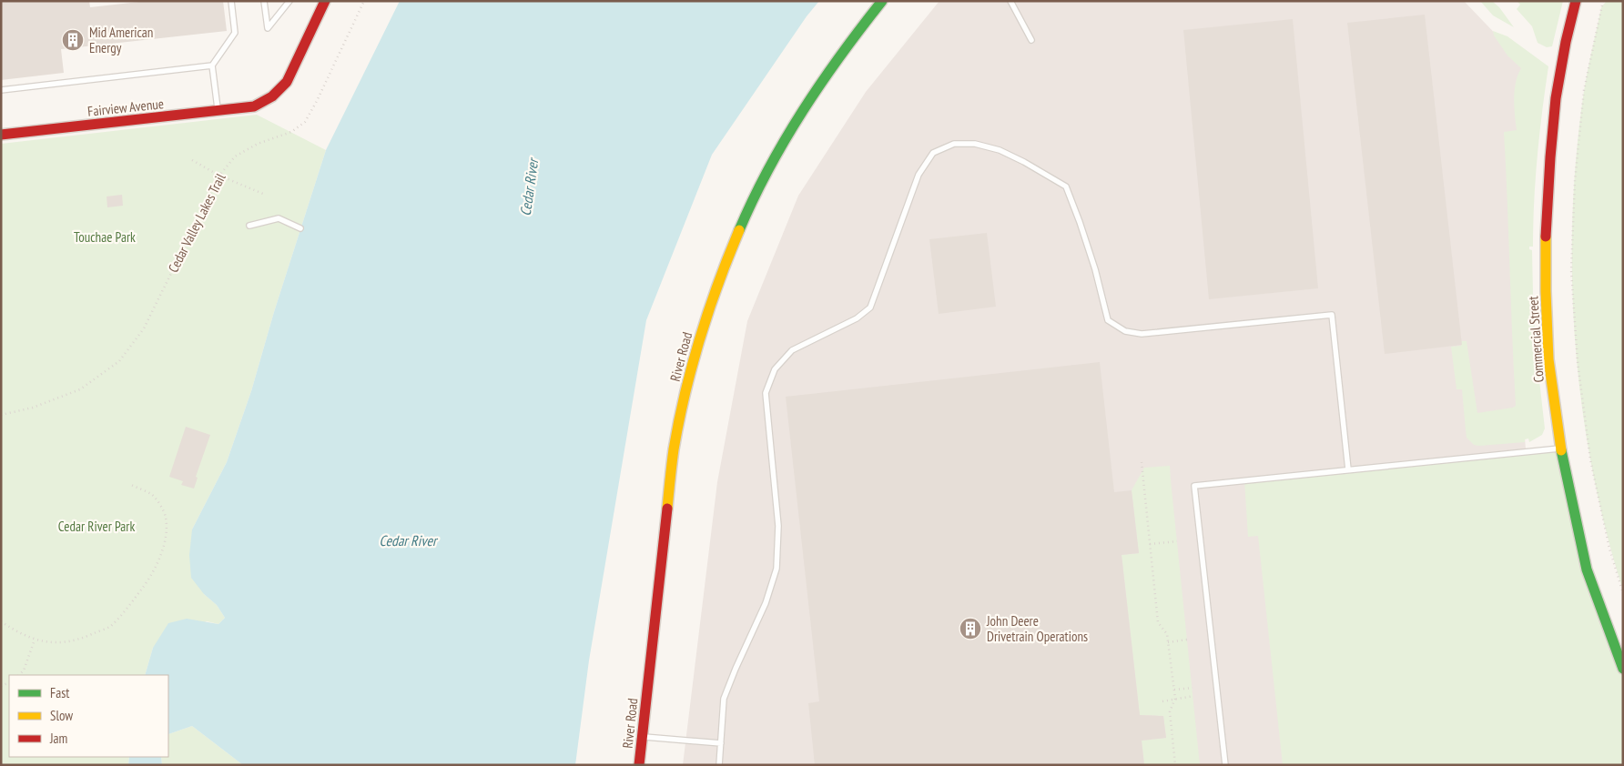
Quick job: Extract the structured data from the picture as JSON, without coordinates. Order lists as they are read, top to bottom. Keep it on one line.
{"streets":{"street":["Fairview Avenue","Commercial Street","River Road"],"path":["Cedar Valley Lakes Trail"]},"water":["Cedar River"],"parks":["Touchae Park","Cedar River Park"],"places":{"building":["Mid American Energy","John Deere Drivetrain Operations"]},"legend":["Fast","Slow","Jam"]}
